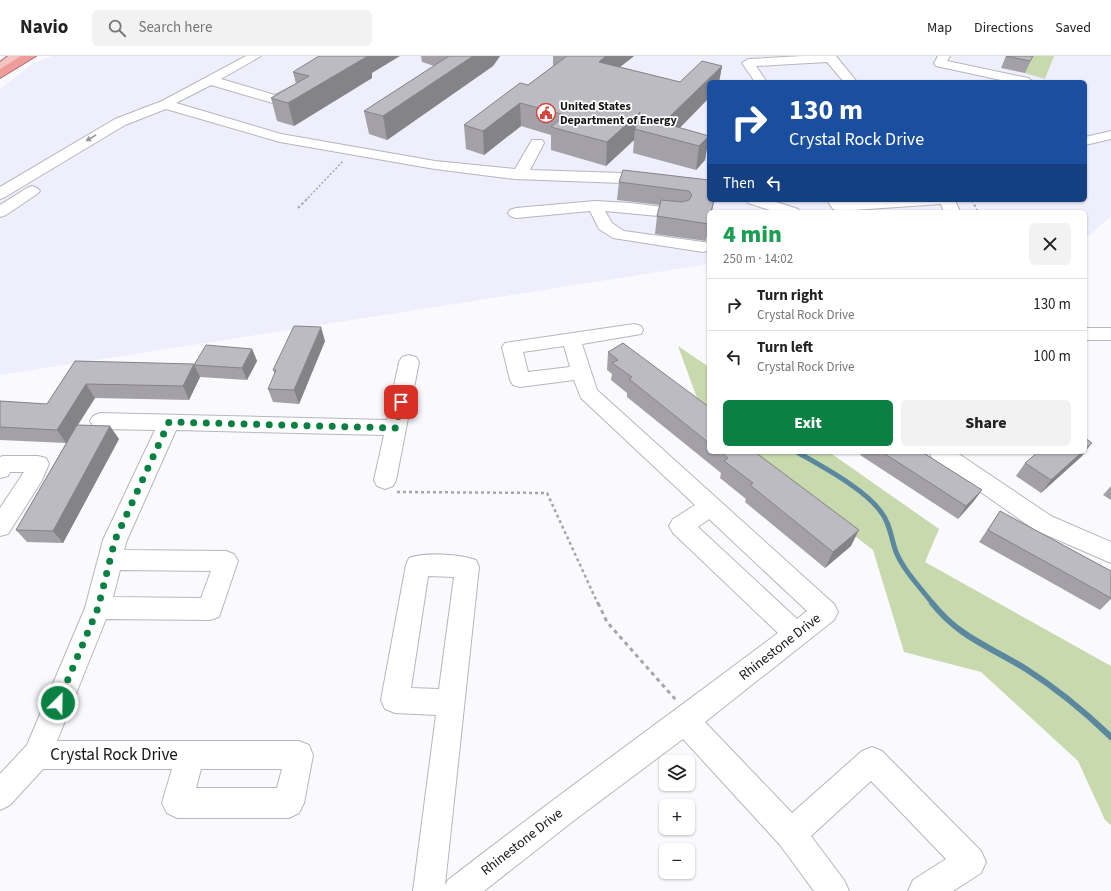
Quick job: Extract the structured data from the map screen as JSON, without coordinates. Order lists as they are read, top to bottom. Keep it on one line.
{"streets":{"street":["Rhinestone Drive","Crystal Rock Drive"]},"places":{"public building":["United States Department of Energy"]},"page":{"header":"Navio","search":"Search here","nav":["Map","Directions","Saved"],"turn":["130 m","Crystal Rock Drive"],"then":"Then","heading":["4 min","250 m · 14:02"],"list":[{"name":"Turn right","note":"Crystal Rock Drive","value":"130 m"},{"name":"Turn left","note":"Crystal Rock Drive","value":"100 m"}],"buttons":["Exit","Share"],"map_buttons":["+","−"]}}
